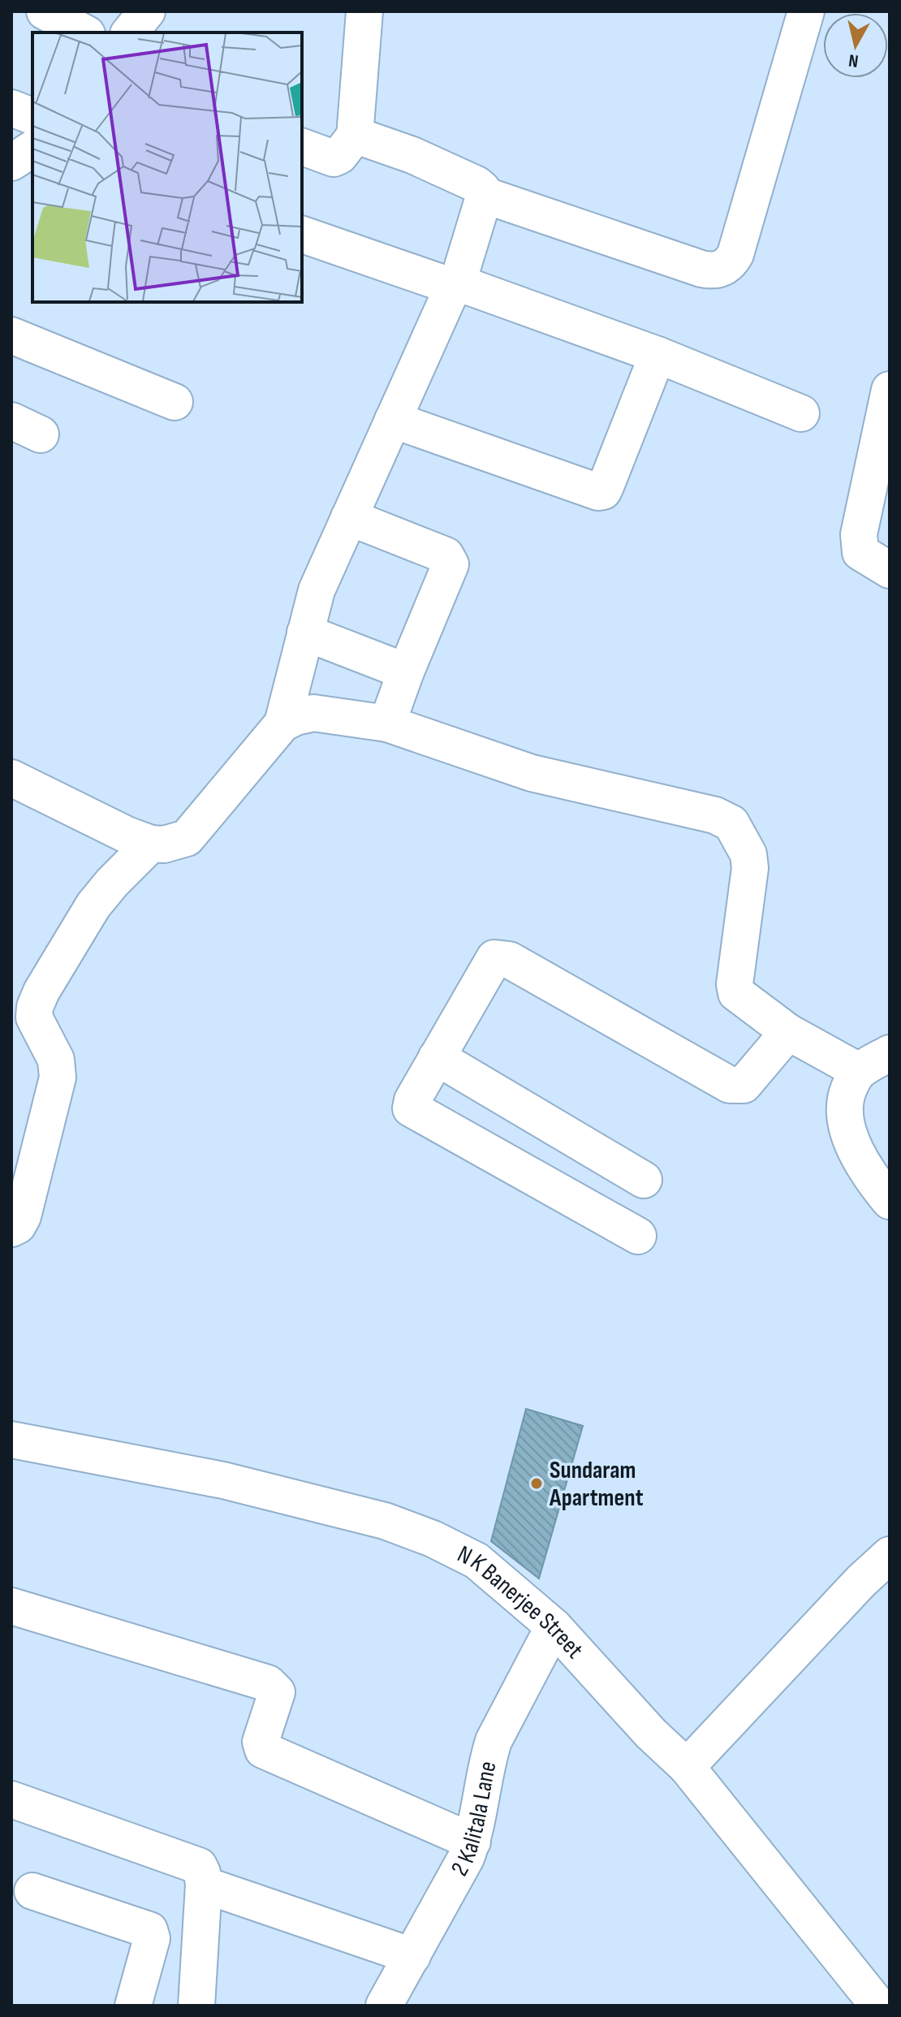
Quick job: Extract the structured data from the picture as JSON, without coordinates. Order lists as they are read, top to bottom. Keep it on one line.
{"streets":{"street":["N K Banerjee Street","2 Kalitala Lane"]},"crossings":[["N K Banerjee Street","2 Kalitala Lane"]],"places":["Sundaram Apartment"],"north":"bottom"}
